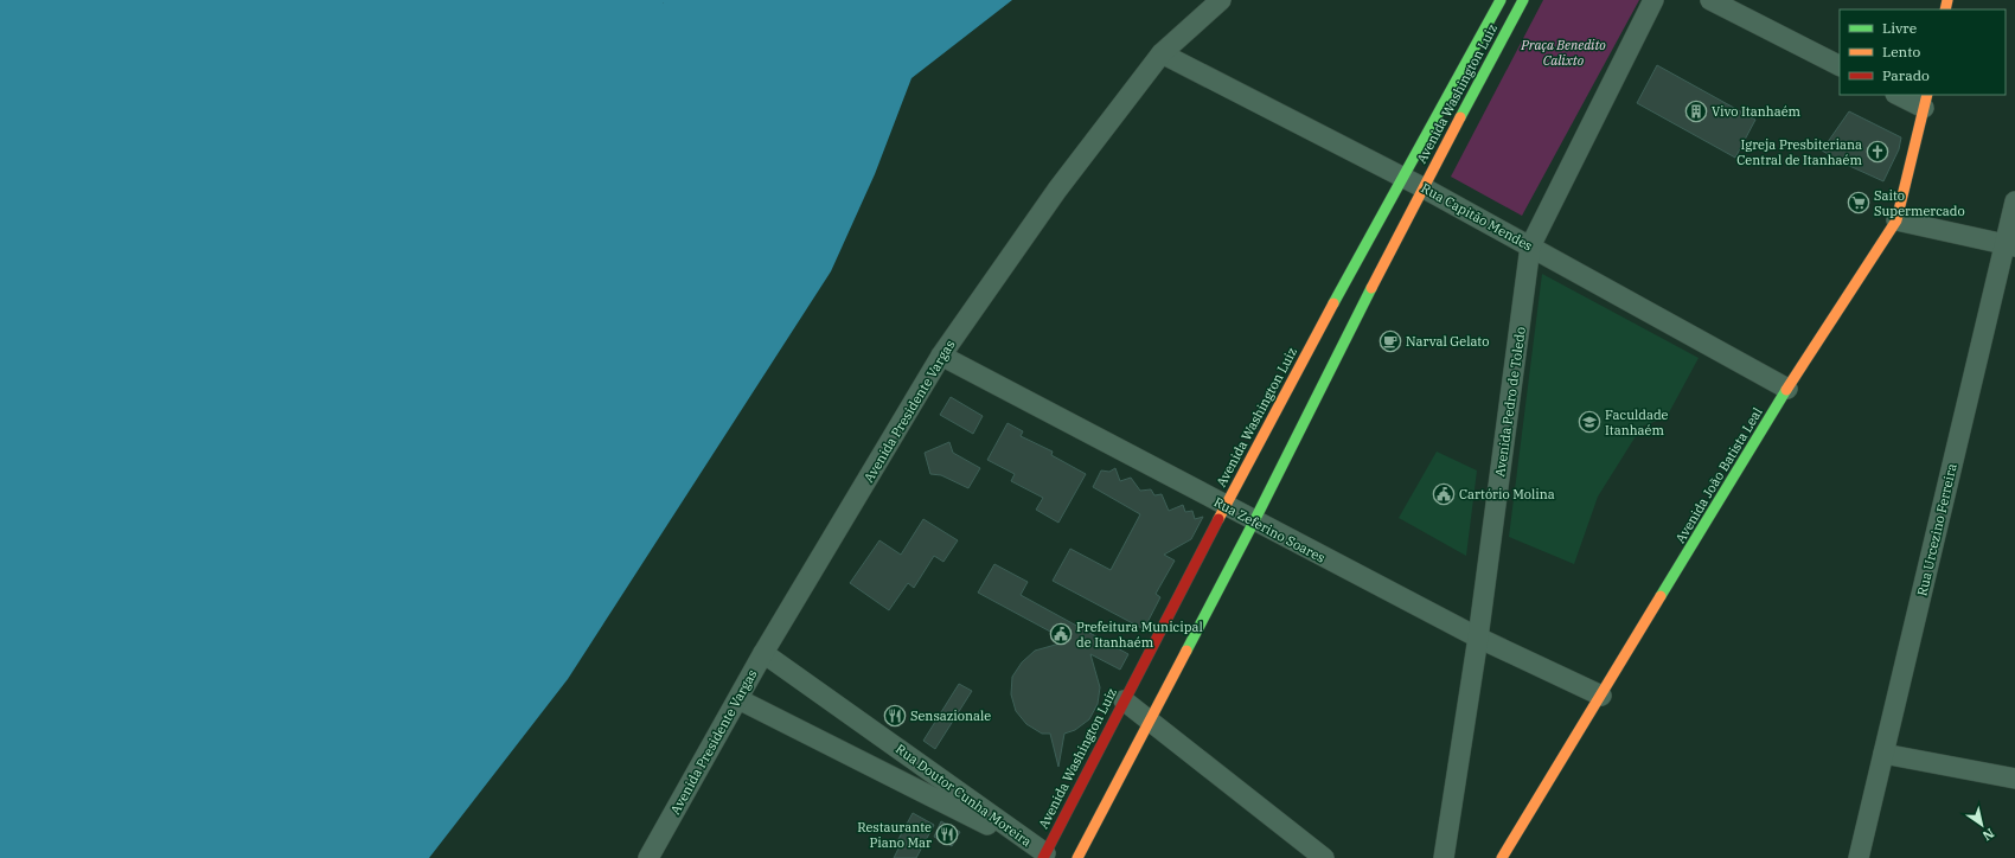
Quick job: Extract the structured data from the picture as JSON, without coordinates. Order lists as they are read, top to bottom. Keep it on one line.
{"streets":{"main road":["Avenida Washington Luiz","Avenida João Batista Leal"],"street":["Rua Capitão Mendes","Avenida Pedro de Toledo","Avenida Presidente Vargas","Rua Zeferino Soares","Rua Urcezino Ferreira","Rua Doutor Cunha Moreira"]},"crossings":[["Avenida Washington Luiz","Rua Capitão Mendes"],["Avenida Washington Luiz","Rua Zeferino Soares"],["Avenida Washington Luiz","Rua Doutor Cunha Moreira"],["Rua Capitão Mendes","Avenida Pedro de Toledo"],["Rua Capitão Mendes","Avenida Presidente Vargas"],["Rua Capitão Mendes","Avenida João Batista Leal"],["Avenida Pedro de Toledo","Rua Zeferino Soares"],["Avenida Presidente Vargas","Rua Zeferino Soares"],["Avenida Presidente Vargas","Rua Doutor Cunha Moreira"],["Avenida João Batista Leal","Rua Zeferino Soares"]],"parks":["Praça Benedito Calixto"],"places":{"building":["Vivo Itanhaém"],"church":["Igreja Presbiteriana Central de Itanhaém"],"supermarket":["Saito Supermercado"],"cafe":["Narval Gelato"],"school or university":["Faculdade Itanhaém"],"public building":["Cartório Molina","Prefeitura Municipal de Itanhaém"],"restaurant":["Sensazionale","Restaurante Piano Mar"]},"legend":["Livre","Lento","Parado"],"north":"bottom right"}
